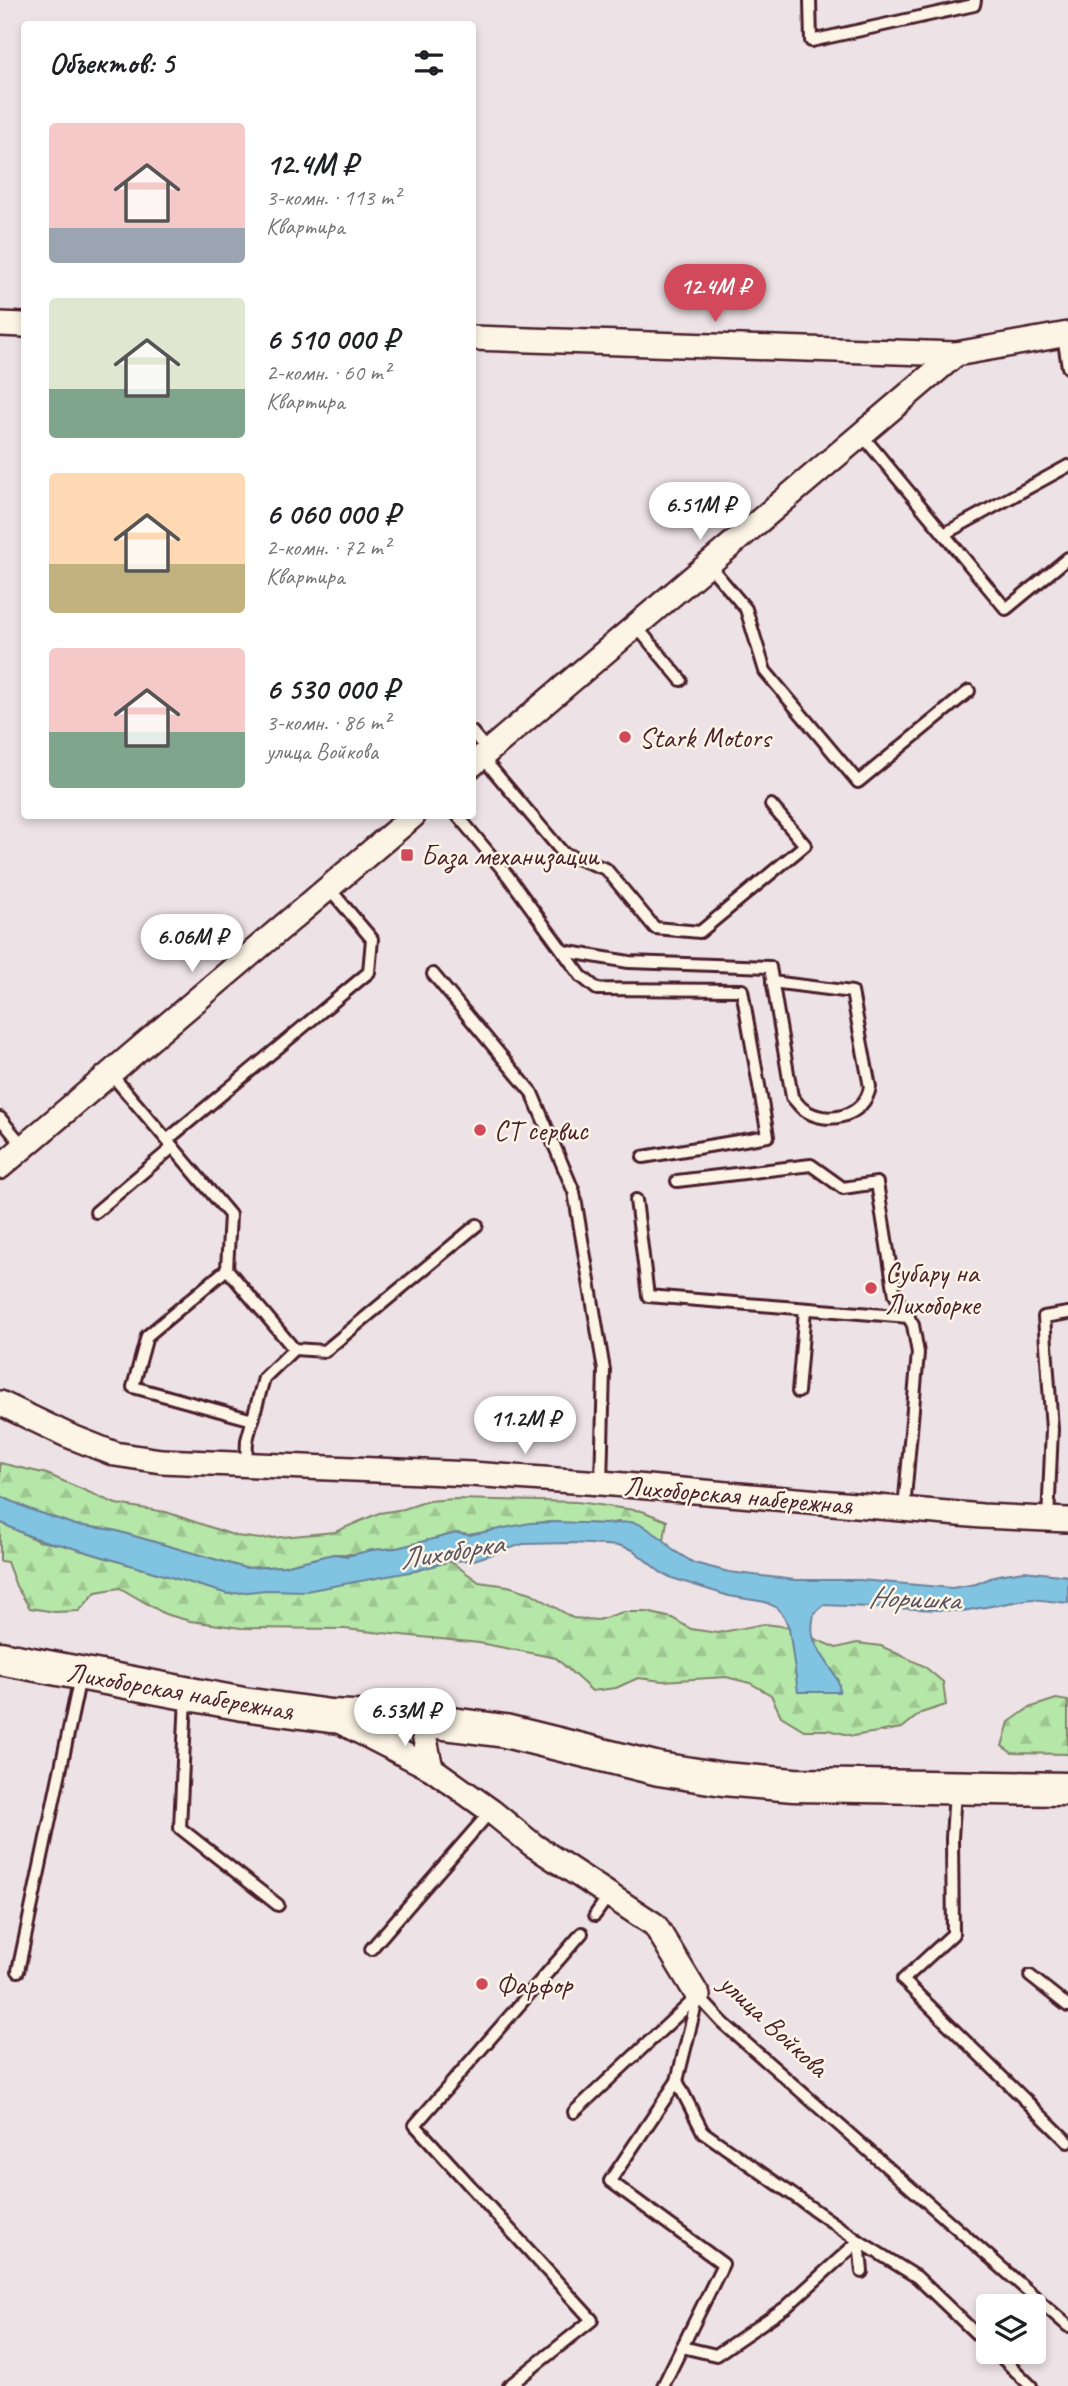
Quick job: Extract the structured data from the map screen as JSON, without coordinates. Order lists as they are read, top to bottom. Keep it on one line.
{"streets":{"street":["Лихоборская набережная","улица Войкова"]},"crossings":[["Лихоборская набережная","улица Войкова"]],"water":["Лихоборка","Норишка"],"places":{"other":["Stark Motors","СТ сервис","Субару на Лихоборке","Фарфор"],"transit":["База механизации"]},"page":{"heading":"Объектов: 5","list":[{"name":"12.4M ₽","note":"3-комн. · 113 m² · Квартира"},{"name":"6 510 000 ₽","note":"2-комн. · 60 m² · Квартира"},{"name":"6 060 000 ₽","note":"2-комн. · 72 m² · Квартира"},{"name":"6 530 000 ₽","note":"3-комн. · 86 m² · улица Войкова"}],"price":["12.4M ₽","6.51M ₽","6.06M ₽","11.2M ₽","6.53M ₽"]}}
